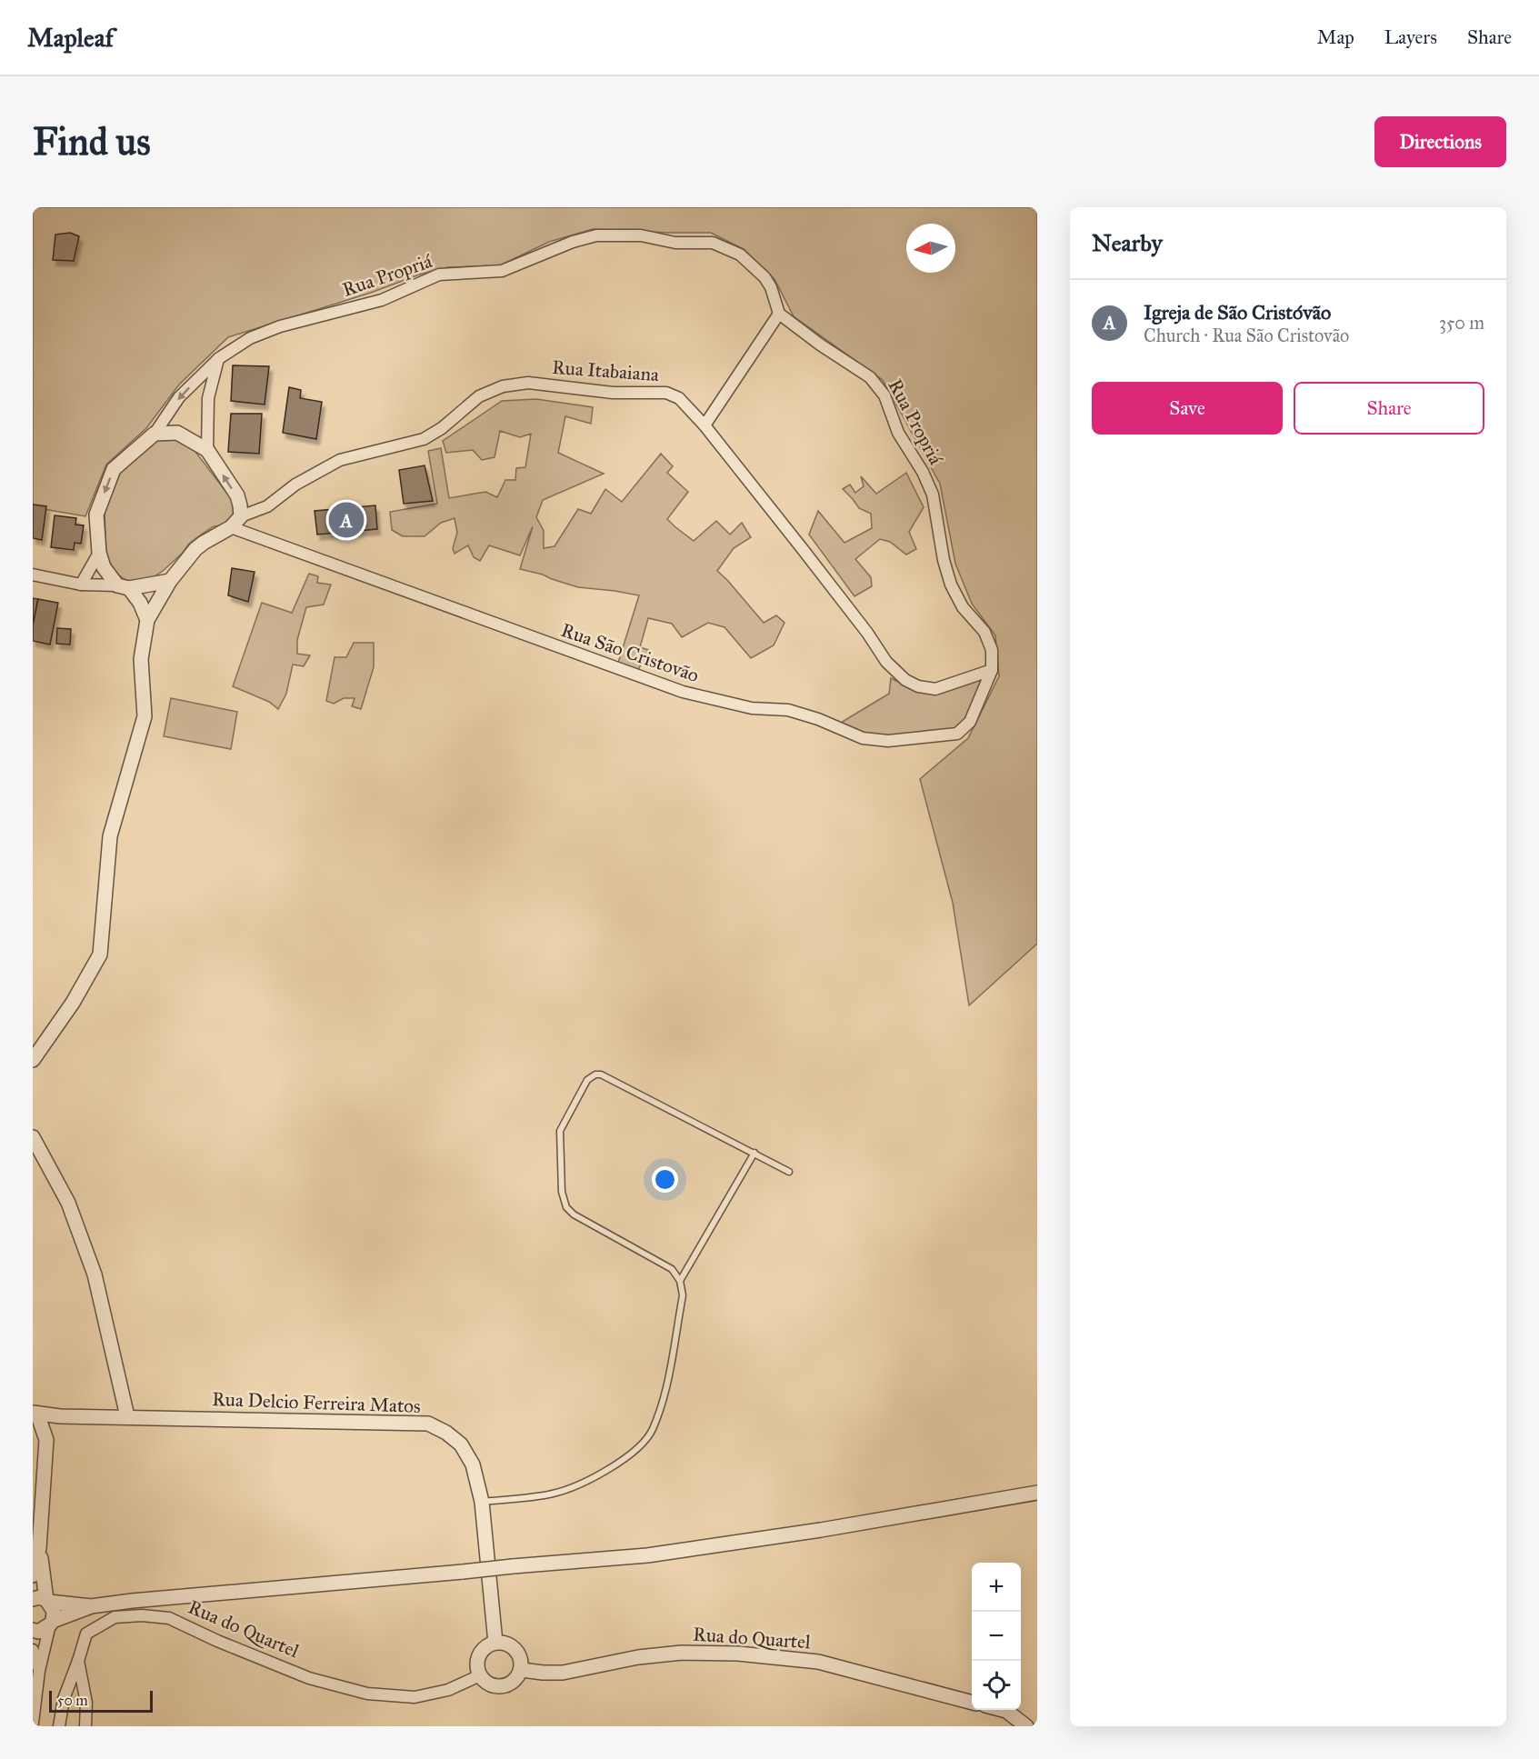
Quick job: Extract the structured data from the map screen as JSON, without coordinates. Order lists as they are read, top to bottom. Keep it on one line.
{"streets":{"street":["Rua Propriá","Rua Itabaiana","Rua São Cristovão","Rua Delcio Ferreira Matos","Rua do Quartel"]},"crossings":[["Rua Propriá","Rua Itabaiana"],["Rua Propriá","Rua São Cristovão"],["Rua Itabaiana","Rua São Cristovão"],["Rua Delcio Ferreira Matos","Rua do Quartel"]],"scale_bar":"50 m","north":"left","page":{"header":"Mapleaf","nav":["Map","Layers","Share"],"buttons":["Directions",["Save","Share"]],"title":"Find us","heading":"Nearby","list":[{"mark":"A","name":"Igreja de São Cristóvão","note":"Church · Rua São Cristovão","value":"350 m"}],"pins":"A","map_buttons":["+","−"],"scale":"50 m"}}
